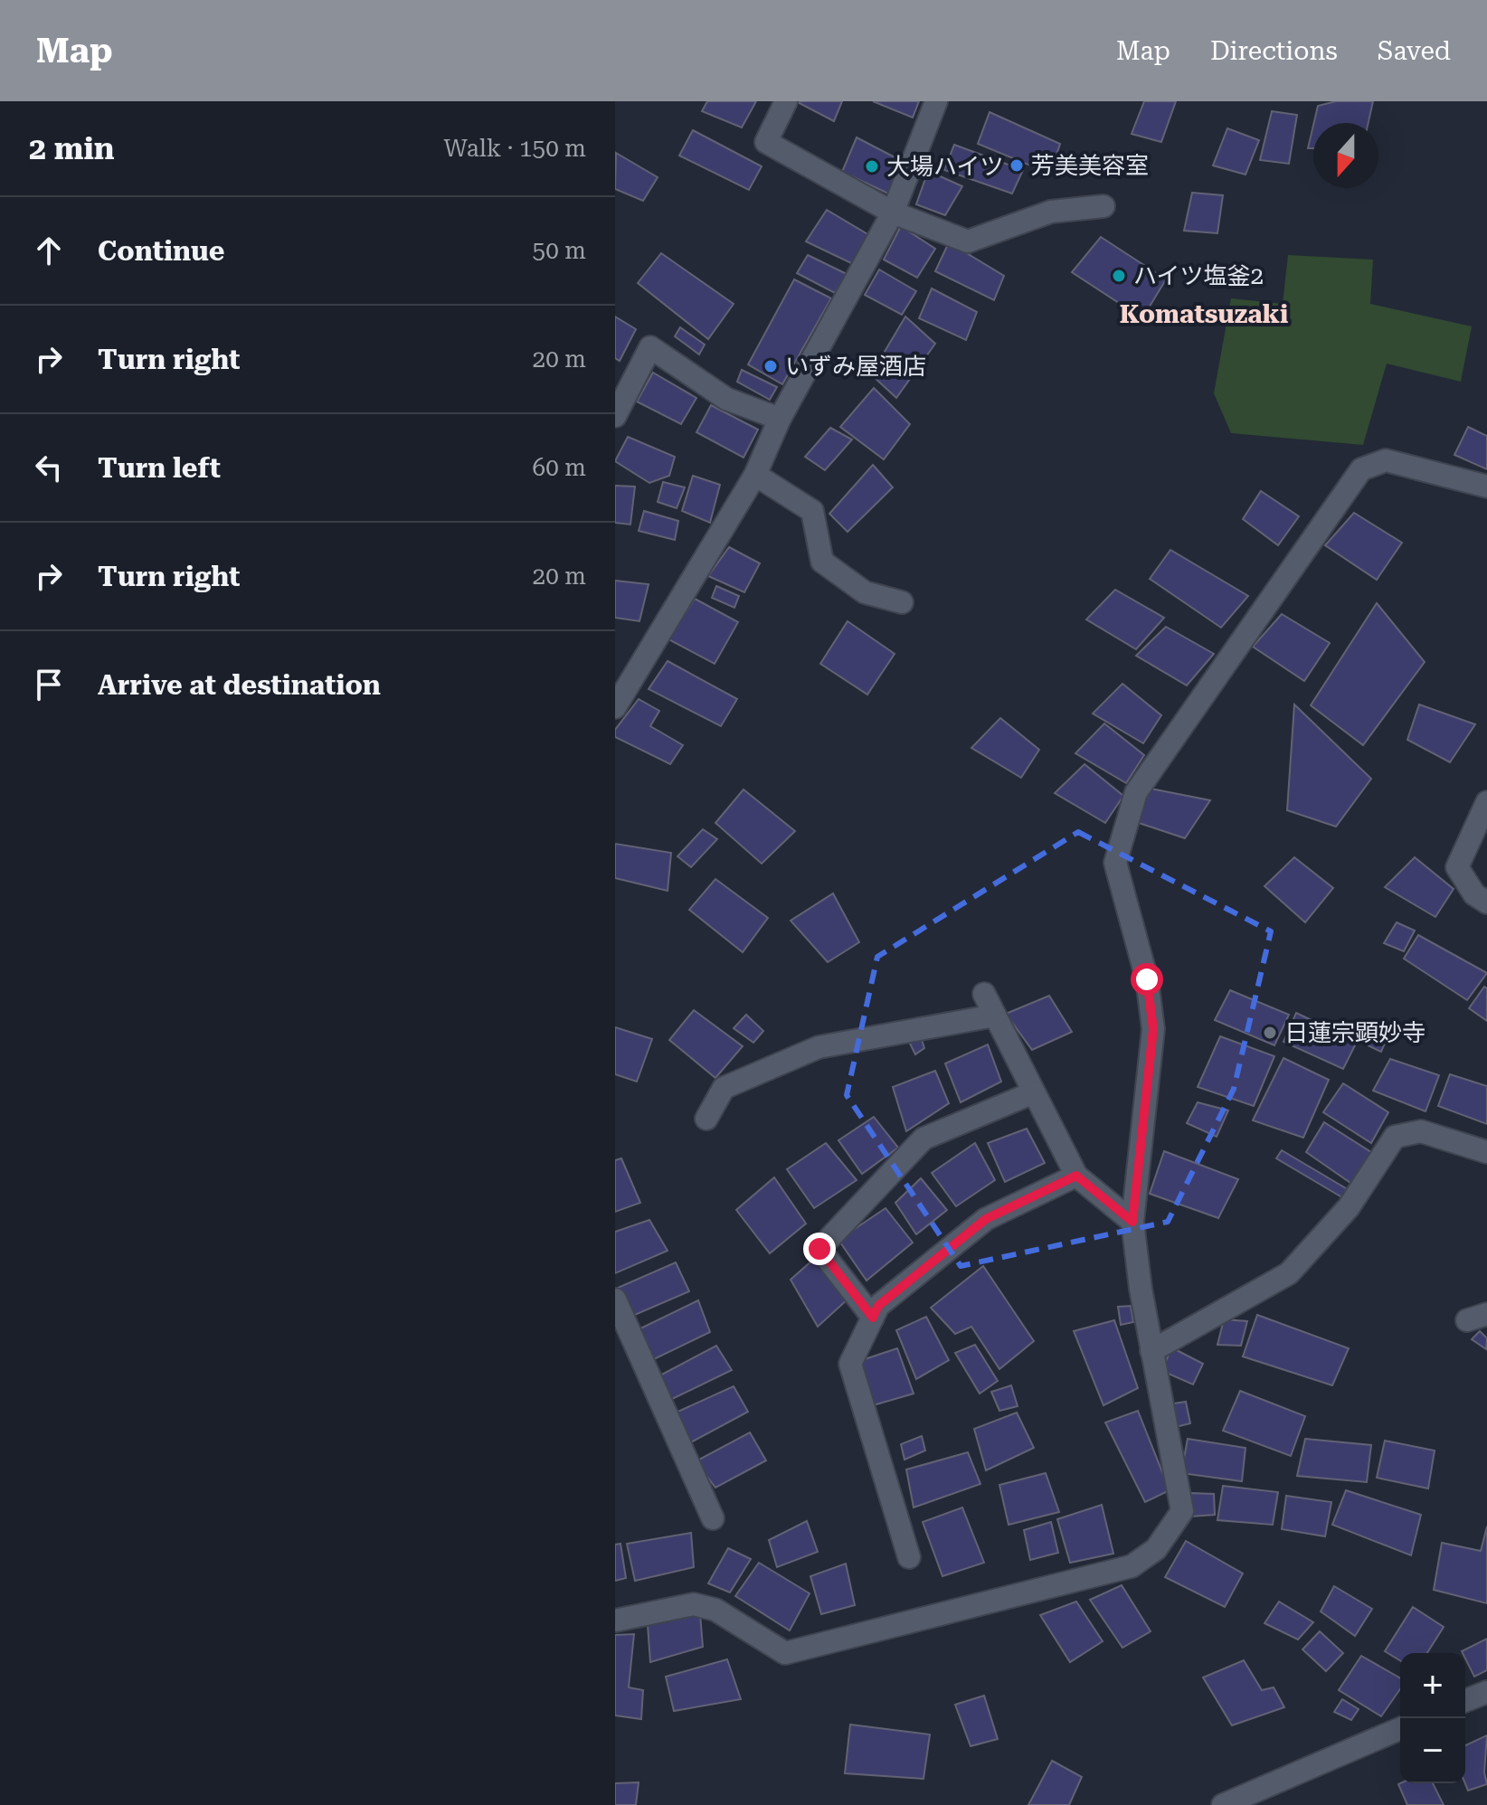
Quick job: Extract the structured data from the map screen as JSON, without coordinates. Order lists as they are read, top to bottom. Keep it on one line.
{"districts":["Komatsuzaki"],"places":["芳美美容室","大場ハイツ","ハイツ塩釜2","いずみ屋酒店","日蓮宗顕妙寺"],"north":"bottom","page":{"header":"Map","nav":["Map","Directions","Saved"],"heading":["2 min","Walk · 150 m"],"list":[["Continue","50 m"],["Turn right","20 m"],["Turn left","60 m"],["Turn right","20 m"],"Arrive at destination"],"map_buttons":["+","−"]}}
